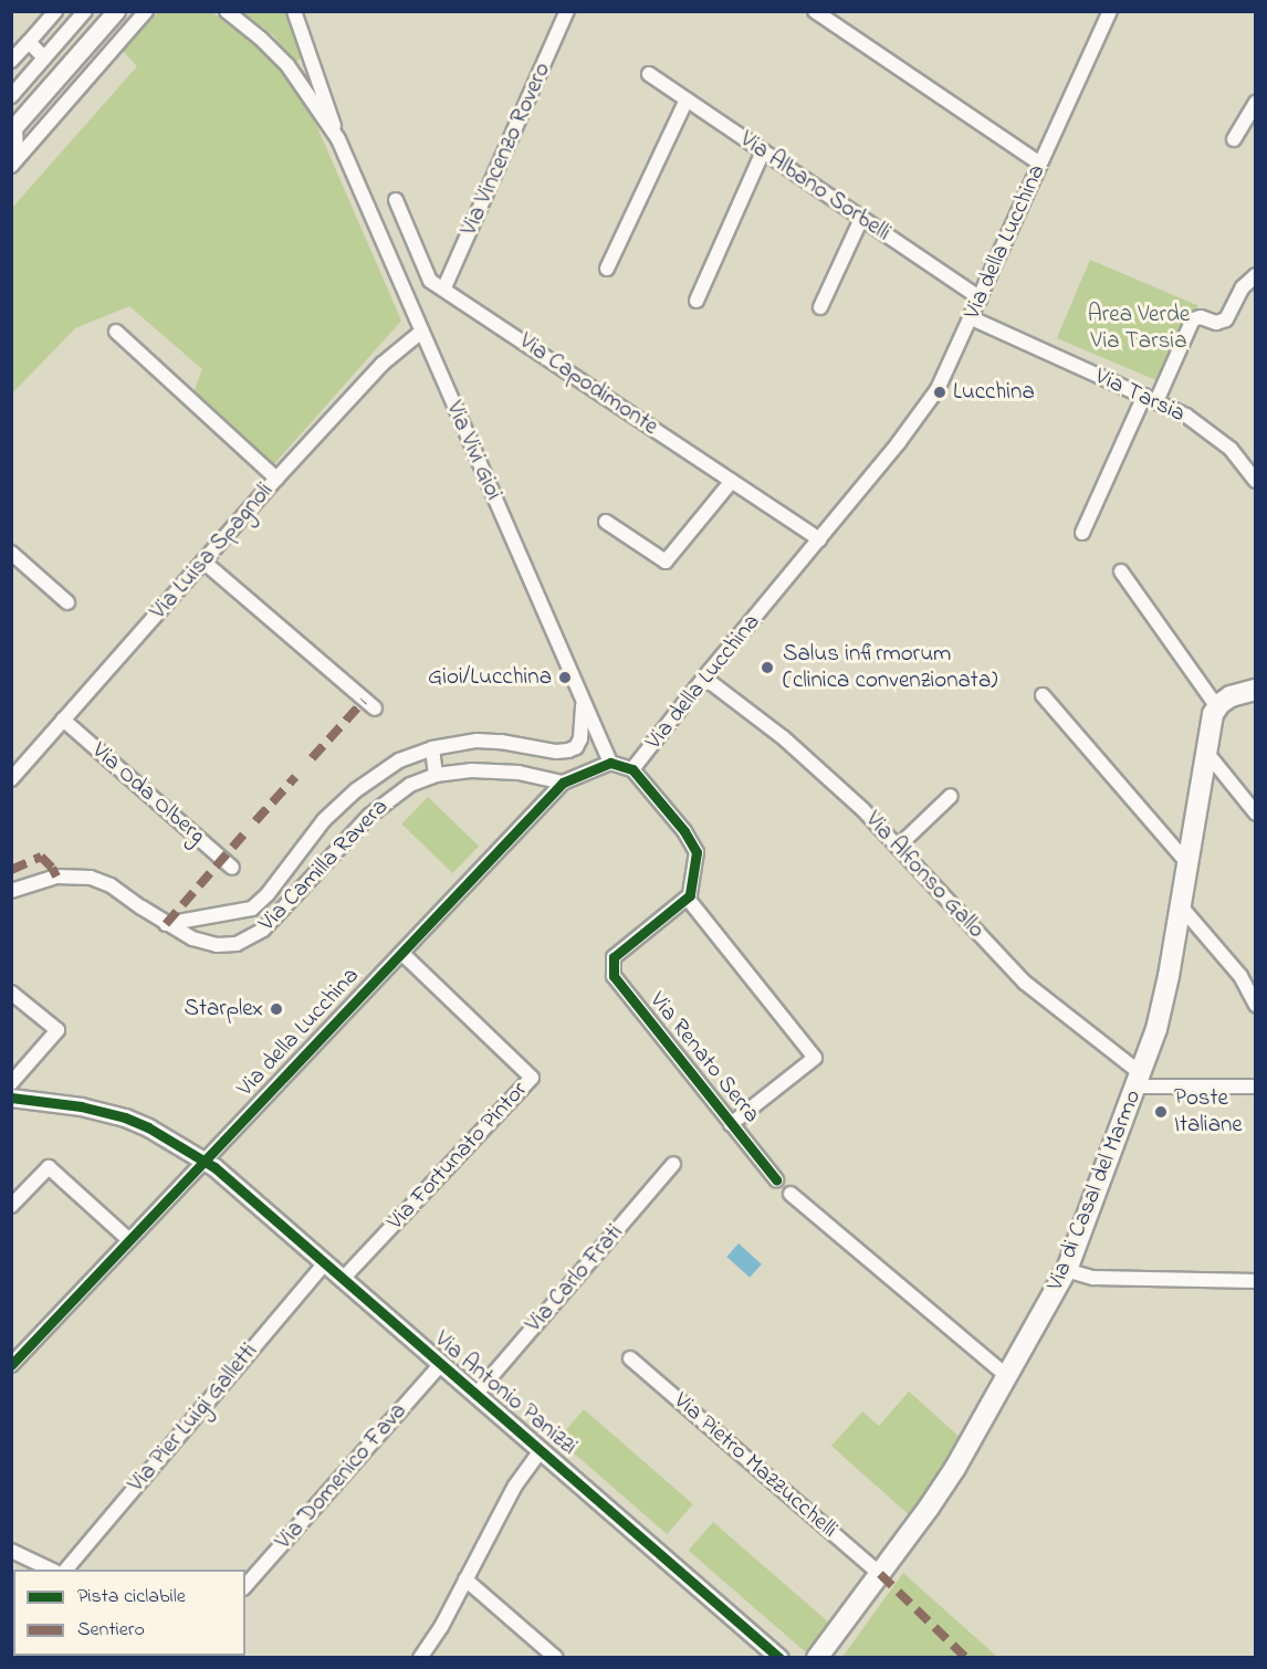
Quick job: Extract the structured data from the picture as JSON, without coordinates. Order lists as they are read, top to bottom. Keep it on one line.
{"streets":{"main road":["Via di Casal del Marmo"],"street":["Via Vincenzo Rovero","Via Albano Sorbelli","Via della Lucchina","Via Capodimonte","Via Tarsia","Via Vivi Gioi","Via Luisa Spagnoli","Via Oda Olberg","Via Camilla Ravera","Via Alfonso Gallo","Via Renato Serra","Via Fortunato Pintor","Via Carlo Frati","Via Antonio Panizzi","Via Pier Luigi Galletti","Via Pietro Mazzucchelli","Via Domenico Fava"]},"crossings":[["Via Vincenzo Rovero","Via Capodimonte"],["Via Albano Sorbelli","Via della Lucchina"],["Via della Lucchina","Via Capodimonte"],["Via della Lucchina","Via Tarsia"],["Via della Lucchina","Via Vivi Gioi"],["Via della Lucchina","Via Camilla Ravera"],["Via della Lucchina","Via Alfonso Gallo"],["Via della Lucchina","Via Fortunato Pintor"],["Via della Lucchina","Via Antonio Panizzi"],["Via Vivi Gioi","Via Luisa Spagnoli"],["Via Vivi Gioi","Via Camilla Ravera"],["Via Luisa Spagnoli","Via Oda Olberg"],["Via Alfonso Gallo","Via di Casal del Marmo"],["Via Fortunato Pintor","Via Antonio Panizzi"],["Via di Casal del Marmo","Via Pietro Mazzucchelli"],["Via Carlo Frati","Via Antonio Panizzi"],["Via Antonio Panizzi","Via Pier Luigi Galletti"],["Via Antonio Panizzi","Via Domenico Fava"]],"parks":["Area Verde Via Tarsia"],"places":["Lucchina","Salus infirmorum (clinica convenzionata)","Gioi/Lucchina","Starplex","Poste Italiane"],"legend":["Pista ciclabile","Sentiero"]}
